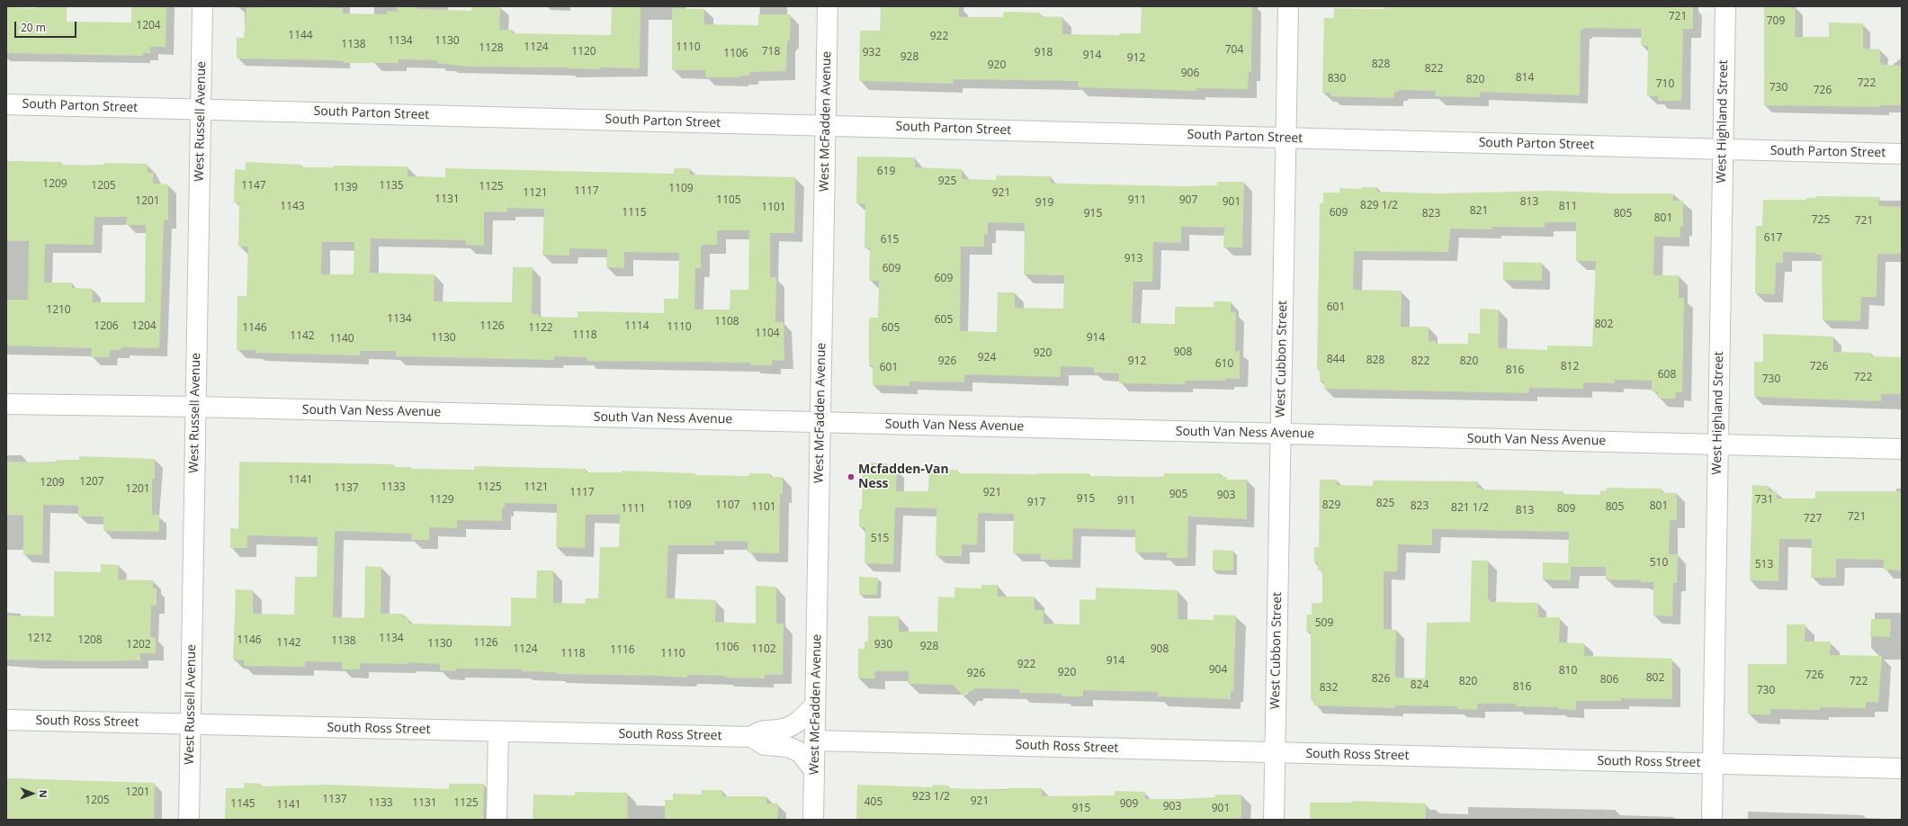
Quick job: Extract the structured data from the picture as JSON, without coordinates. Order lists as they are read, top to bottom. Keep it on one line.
{"streets":{"street":["South Parton Street","West Russell Avenue","West McFadden Avenue","West Highland Street","West Cubbon Street","South Van Ness Avenue","South Ross Street"]},"crossings":[["South Parton Street","West Russell Avenue"],["South Parton Street","West McFadden Avenue"],["South Parton Street","West Highland Street"],["South Parton Street","West Cubbon Street"],["West Russell Avenue","South Van Ness Avenue"],["West Russell Avenue","South Ross Street"],["West McFadden Avenue","South Van Ness Avenue"],["West McFadden Avenue","South Ross Street"],["West Highland Street","South Van Ness Avenue"],["West Highland Street","South Ross Street"],["West Cubbon Street","South Van Ness Avenue"],["West Cubbon Street","South Ross Street"]],"places":["Mcfadden-Van Ness"],"house_numbers":["721","709","1204","1144","922","1134","1130","1138","1124","1110","1128","704","1120","718","932","918","1106","914","928","912","828","920","822","906","814","830","820","722","710","730","726","619","925","1209","1205","1147","1135","1125","1139","1109","1117","1121","921","1131","1105","911","907","1201","901","813","919","829 1/2","1143","811","1101","821","1115","609","915","823","805","801","725","721","617","615","913","609","609","601","1210","1134","605","1108","802","1206","1204","1126","1114","1110","1146","1122","605","1104","1118","1142","1130","914","1140","908","920","924","844","828","926","912","822","820","610","812","726","601","816","608","722","730","1141","1207","1209","1133","1125","1121","1137","1201","1117","921","905","903","915","1129","731","911","917","825","1109","1107","829","823","801","1101","805","821 1/2","1111","809","813","721","727","515","510","513","509","1212","1134","1208","1146","1138","1142","1126","1130","1202","930","928","1106","1124","1102","908","1116","1118","1110","914","922","904","810","920","926","726","802","826","806","820","722","824","816","832","730","1201","923 1/2","1137","1205","921","405","1133","1131","1125","1145","909","1141","903","915","901"],"scale_bar":"20 m","north":"right"}
